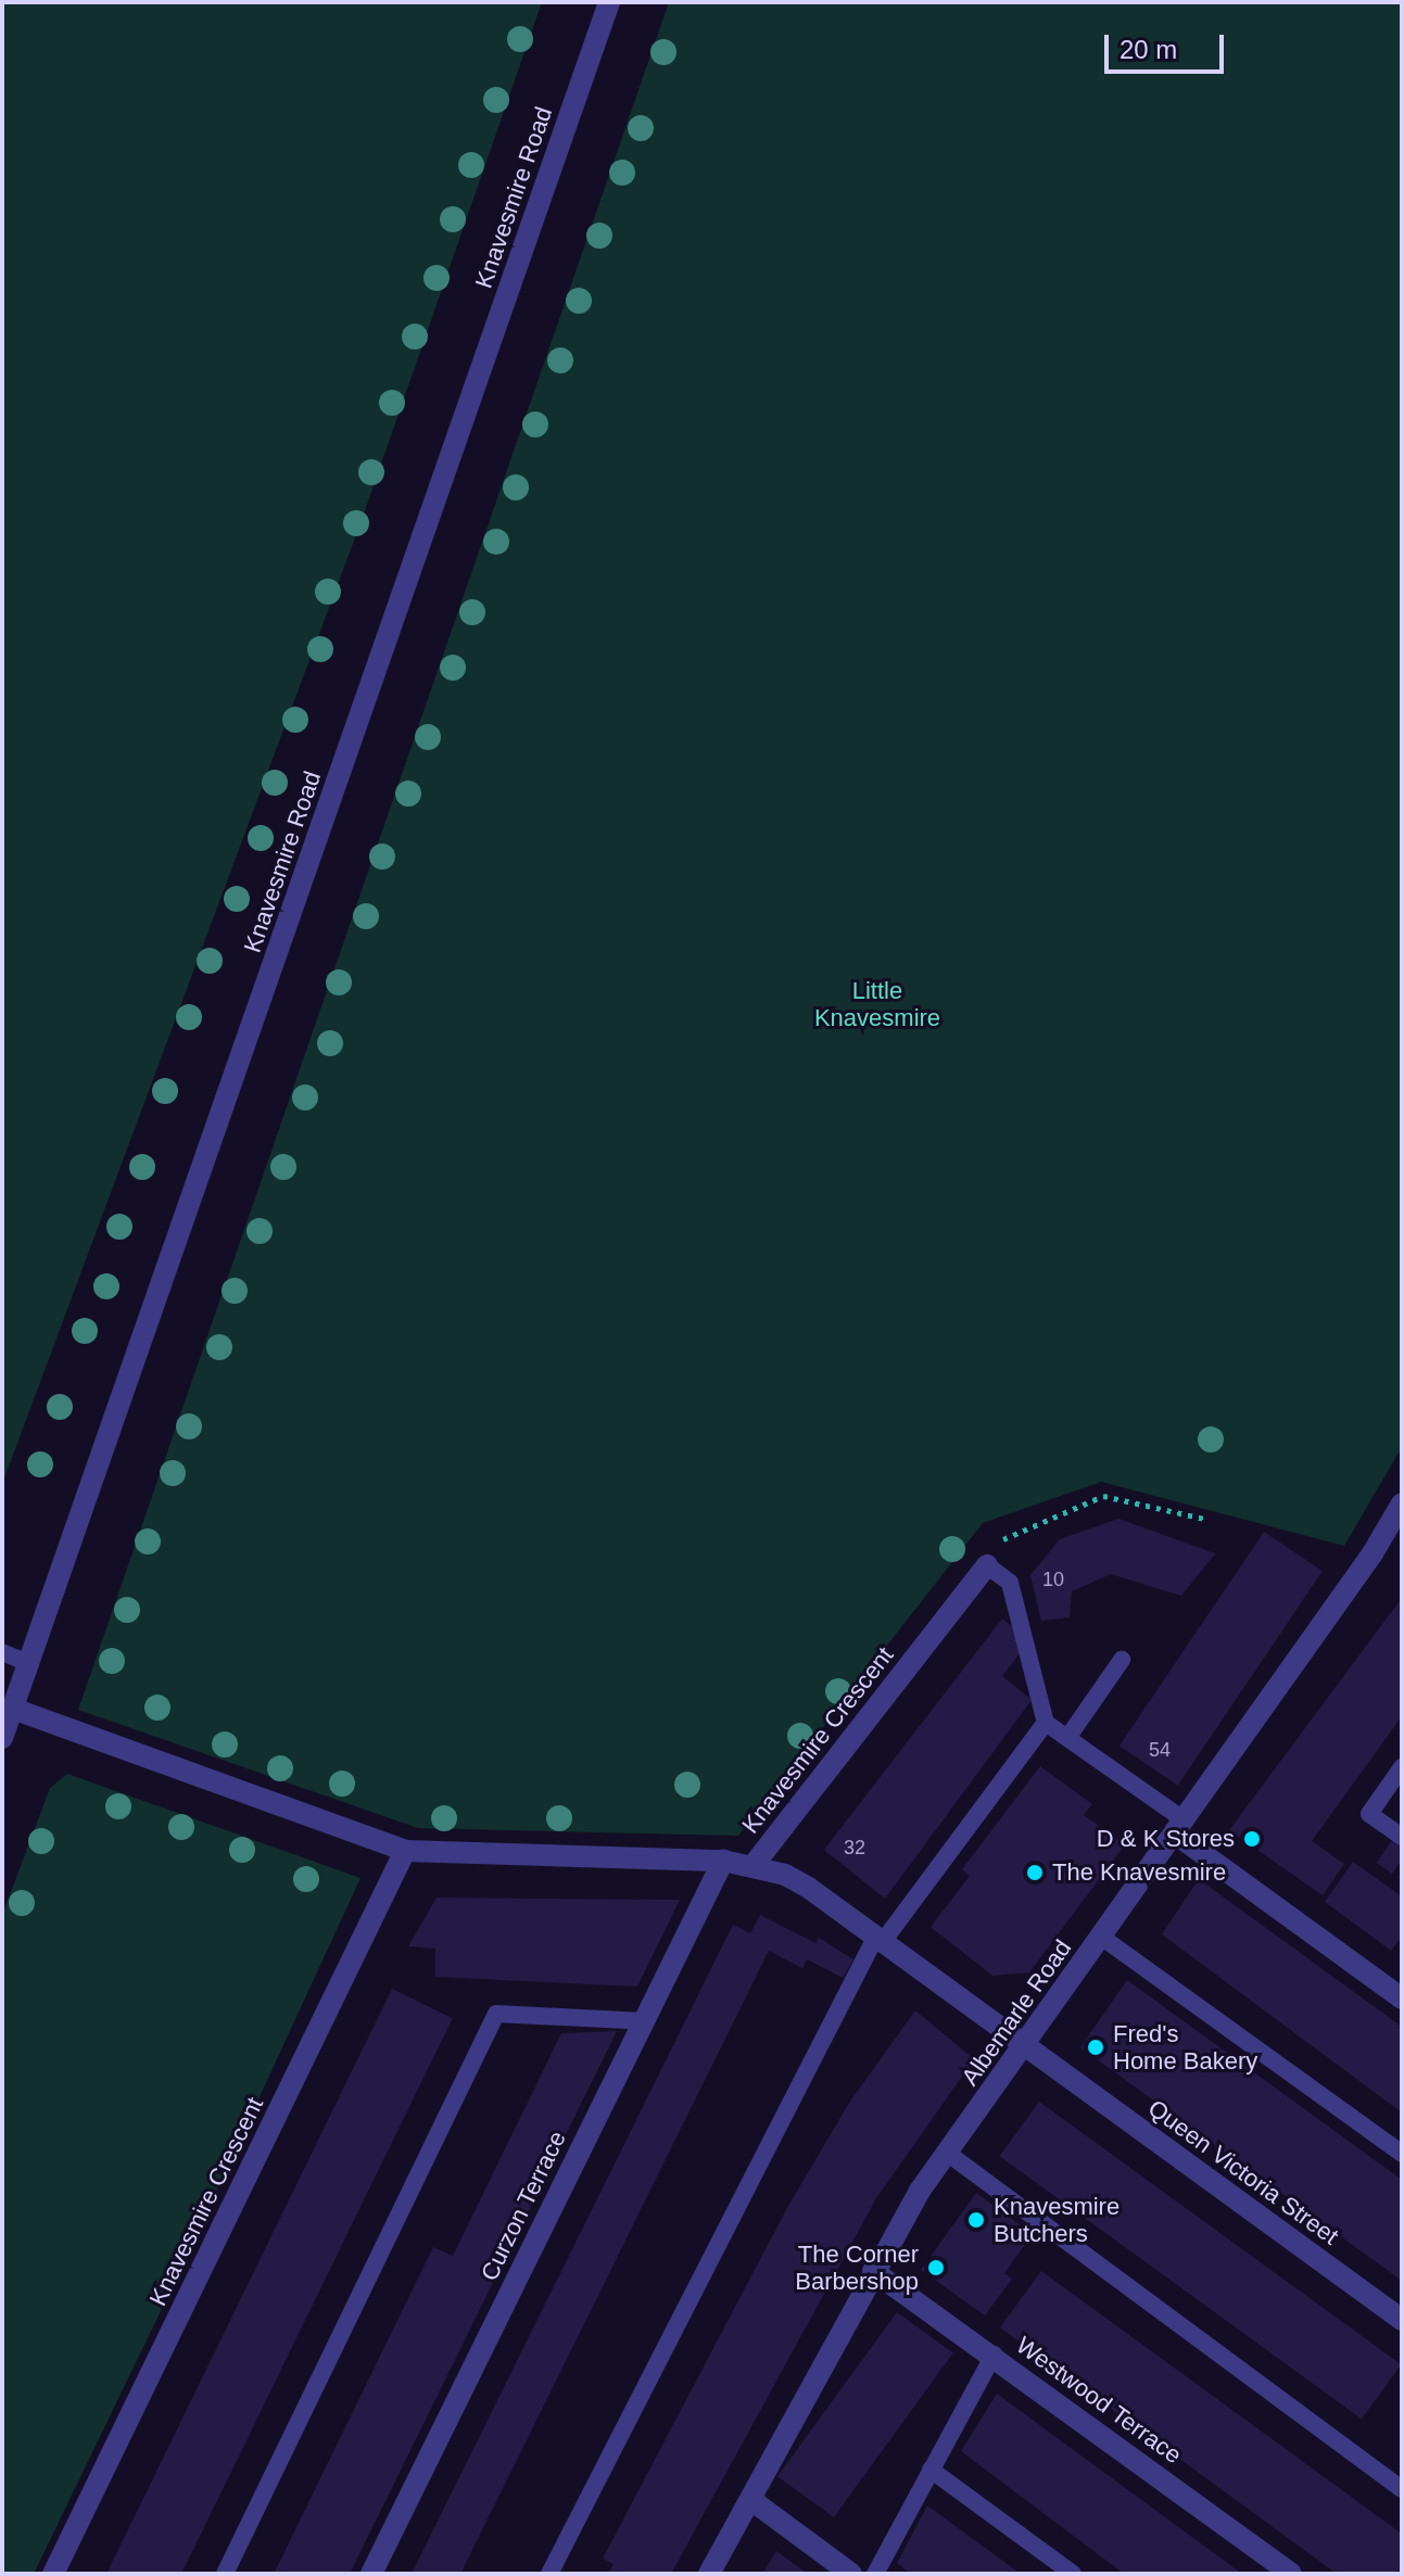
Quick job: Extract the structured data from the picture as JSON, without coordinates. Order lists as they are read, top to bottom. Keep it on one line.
{"streets":{"street":["Knavesmire Road","Knavesmire Crescent","Albemarle Road","Queen Victoria Street","Curzon Terrace","Westwood Terrace"]},"crossings":[["Knavesmire Road","Knavesmire Crescent"],["Knavesmire Crescent","Queen Victoria Street"],["Knavesmire Crescent","Curzon Terrace"],["Albemarle Road","Queen Victoria Street"],["Albemarle Road","Westwood Terrace"]],"parks":["Little Knavesmire"],"places":["D & K Stores","The Knavesmire","Fred's Home Bakery","Knavesmire Butchers","The Corner Barbershop"],"house_numbers":["10","54","32"],"scale_bar":"20 m"}
